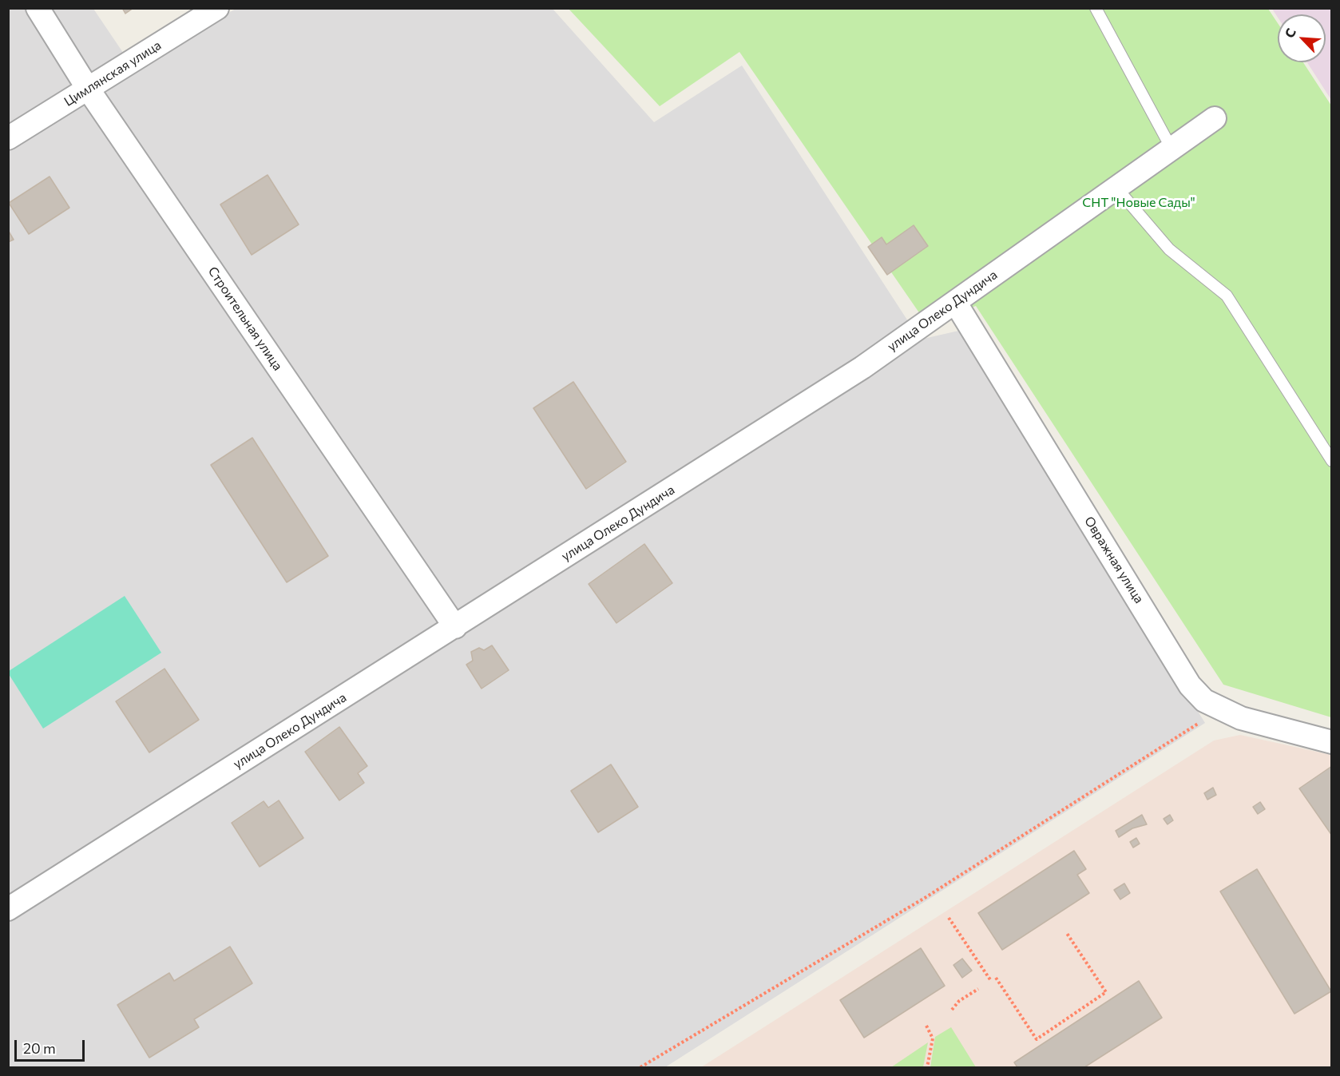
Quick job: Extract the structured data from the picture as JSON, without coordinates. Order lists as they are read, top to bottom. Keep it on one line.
{"streets":{"street":["Цимлянская улица","улица Олеко Дундича","Строительная улица","Овражная улица"]},"crossings":[["Цимлянская улица","Строительная улица"],["улица Олеко Дундича","Строительная улица"],["улица Олеко Дундича","Овражная улица"]],"parks":["СНТ \"Новые Сады\""],"scale_bar":"20 m","north":"top left"}
